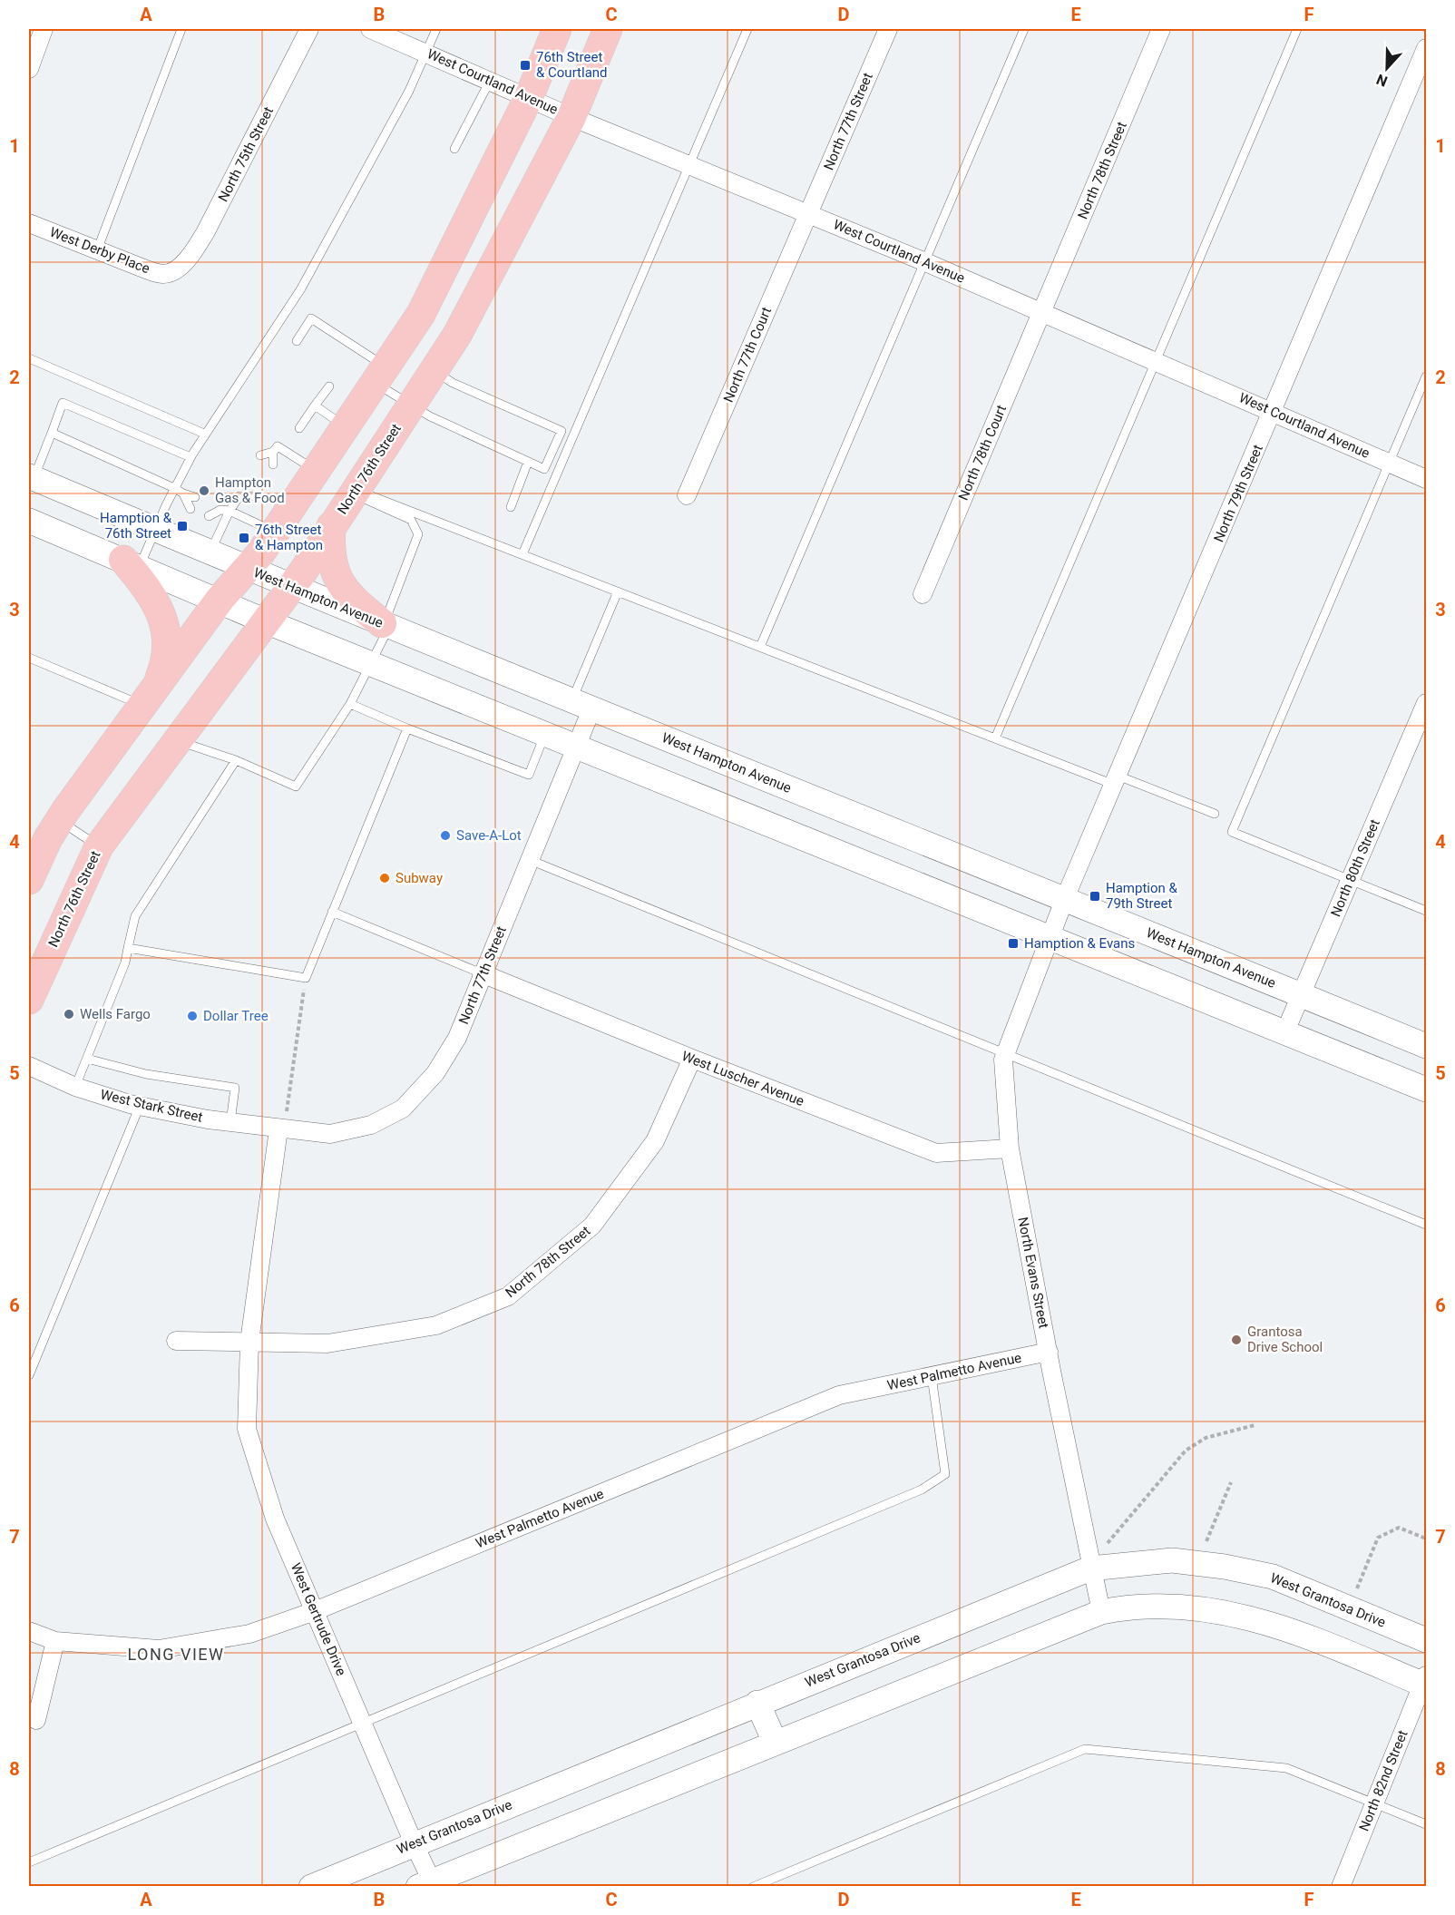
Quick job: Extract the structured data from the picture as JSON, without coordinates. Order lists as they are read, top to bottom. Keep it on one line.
{"streets":{"main road":["North 76th Street","West Hampton Avenue","West Grantosa Drive"],"street":["West Courtland Avenue","North 77th Street","North 75th Street","North 78th Street","West Derby Place","North 77th Court","North 78th Court","North 79th Street","North 80th Street","West Luscher Avenue","West Stark Street","North Evans Street","West Palmetto Avenue","West Gertrude Drive","North 82nd Street"]},"crossings":[["West Courtland Avenue","North 77th Street"],["West Courtland Avenue","North 78th Street"],["West Courtland Avenue","North 77th Court"],["West Courtland Avenue","North 78th Court"],["West Courtland Avenue","North 76th Street"],["West Courtland Avenue","North 79th Street"],["North 77th Street","North 77th Court"],["North 77th Street","West Hampton Avenue"],["North 77th Street","West Luscher Avenue"],["North 77th Street","West Stark Street"],["North 77th Street","West Gertrude Drive"],["North 75th Street","West Derby Place"],["North 78th Street","North 78th Court"],["North 78th Street","West Luscher Avenue"],["North 78th Street","West Gertrude Drive"],["North 76th Street","West Hampton Avenue"],["North 79th Street","West Hampton Avenue"],["North 79th Street","North Evans Street"],["West Hampton Avenue","North 80th Street"],["West Luscher Avenue","North Evans Street"],["West Stark Street","West Gertrude Drive"],["North Evans Street","West Palmetto Avenue"],["North Evans Street","West Grantosa Drive"],["West Palmetto Avenue","West Gertrude Drive"],["West Grantosa Drive","West Gertrude Drive"]],"districts":["LONG VIEW"],"places":{"transit":["76th Street & Courtland","Hamption & 76th Street","76th Street & Hampton","Hamption & 79th Street","Hamption & Evans"],"other":["Hampton Gas & Food","Save-A-Lot","Subway","Wells Fargo","Dollar Tree","Grantosa Drive School"]},"north":"bottom","grid":{"columns":["A","B","C","D","E","F"],"rows":["1","2","3","4","5","6","7","8"]}}
